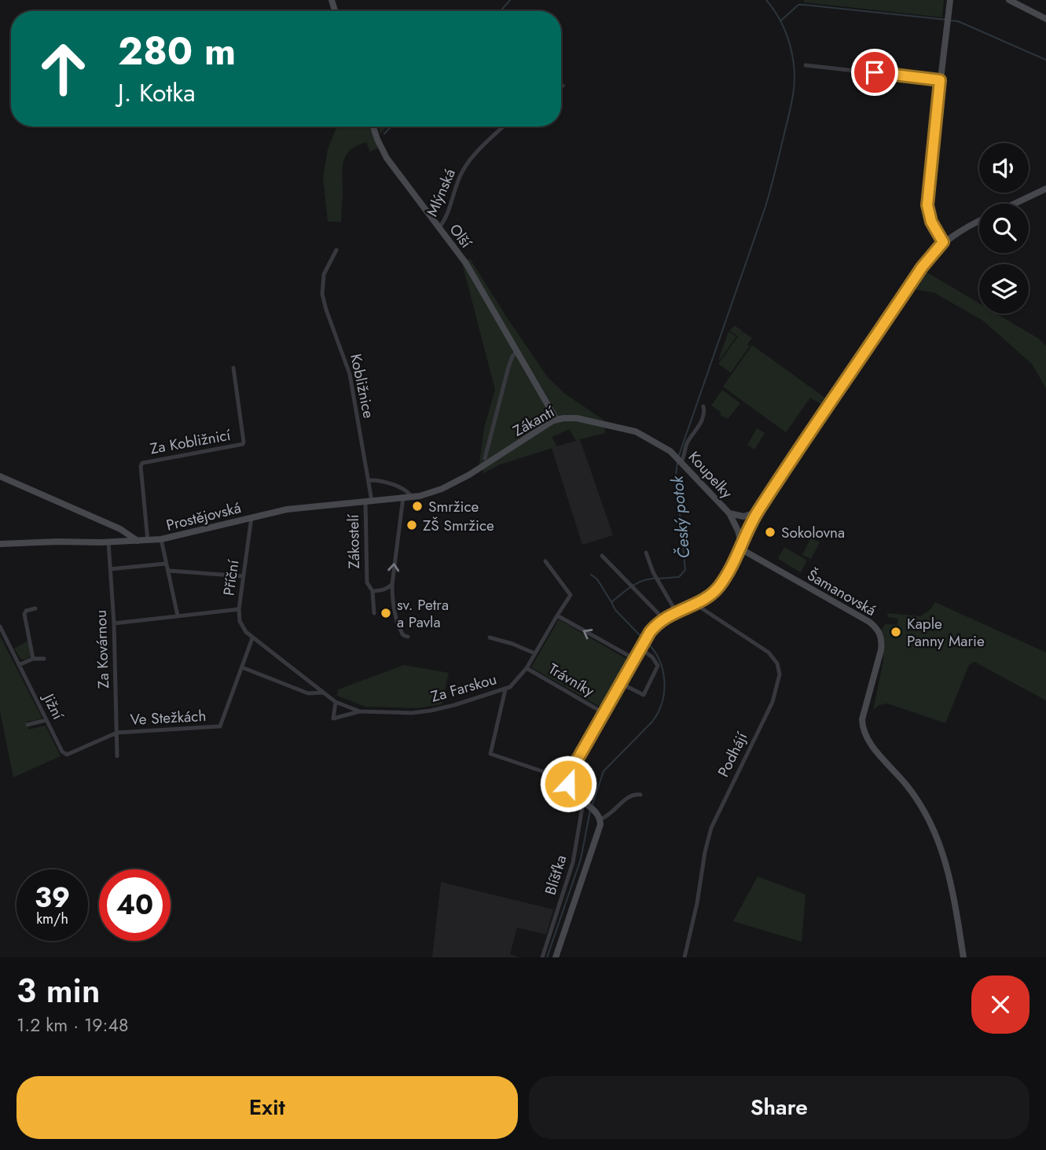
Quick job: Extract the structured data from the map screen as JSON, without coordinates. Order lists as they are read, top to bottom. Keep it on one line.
{"streets":{"street":["Mlýnská","Olší","Kobližnice","Zákantí","Za Kobližnicí","Koupelky","Prostějovská","Zákostelí","Příční","Šamanovská","Za Kovárnou","Trávníky","Za Farskou","Jižní","Ve Stežkách","Podhájí","Blíšťka"]},"crossings":[["Mlýnská","Olší"],["Olší","Zákantí"],["Kobližnice","Prostějovská"],["Kobližnice","Zákostelí"],["Zákantí","Koupelky"],["Zákantí","Prostějovská"],["Za Kobližnicí","Prostějovská"],["Koupelky","Šamanovská"],["Koupelky","Trávníky"],["Prostějovská","Zákostelí"],["Prostějovská","Příční"],["Prostějovská","Za Kovárnou"],["Příční","Za Farskou"],["Příční","Ve Stežkách"],["Šamanovská","Trávníky"],["Za Kovárnou","Jižní"],["Za Kovárnou","Ve Stežkách"],["Trávníky","Za Farskou"],["Trávníky","Podhájí"],["Jižní","Ve Stežkách"]],"water":["Český potok"],"places":["Smržice","ZŠ Smržice","Sokolovna","sv. Petra a Pavla","Kaple Panny Marie"],"page":{"turn":["280 m","J. Kotka"],"speed":"39 km/h","limit":"40","heading":["3 min","1.2 km · 19:48"],"buttons":["Exit","Share"]}}
